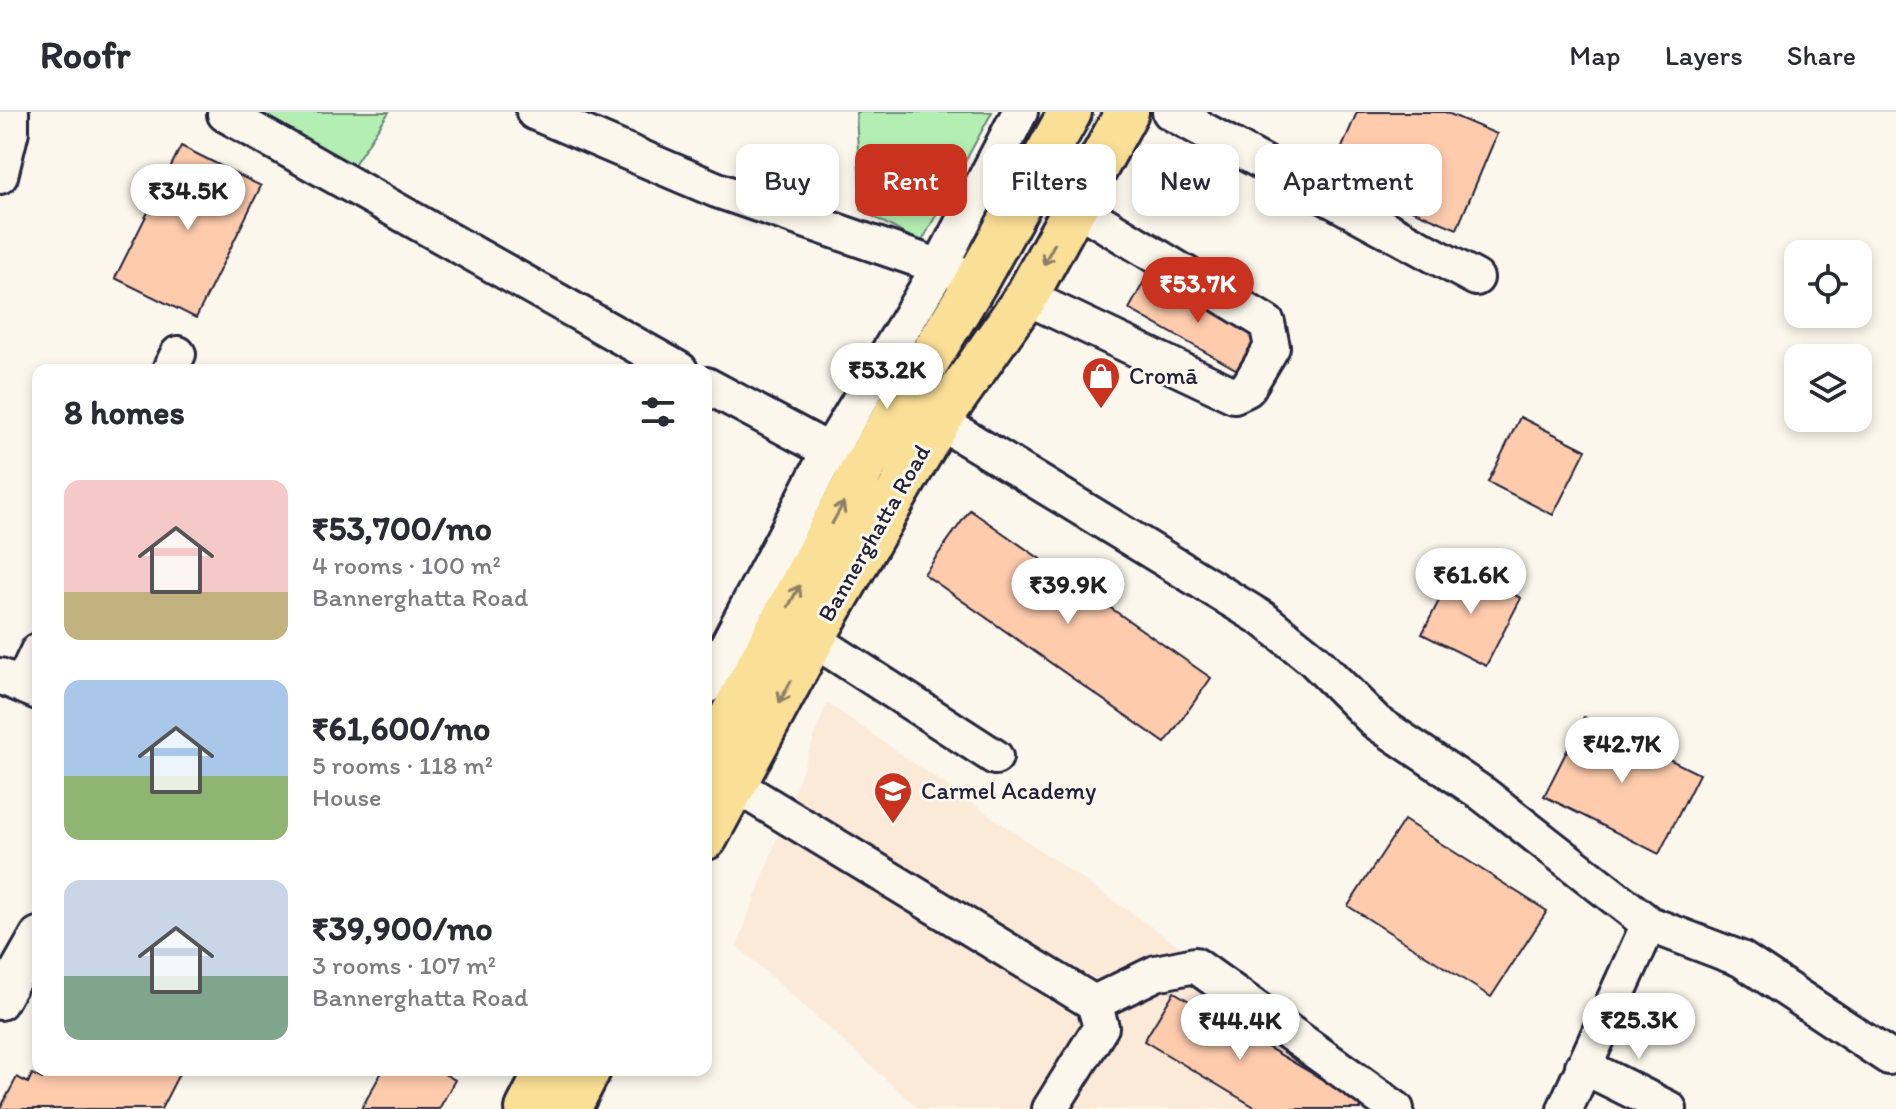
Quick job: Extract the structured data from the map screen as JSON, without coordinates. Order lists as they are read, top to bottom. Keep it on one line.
{"streets":{"main road":["Bannerghatta Road"]},"places":{"shop":["Cromā"],"school or university":["Carmel Academy"]},"page":{"header":"Roofr","nav":["Map","Layers","Share"],"chip":["Buy","Rent","Filters","New","Apartment"],"price":["₹34.5K","₹53.7K","₹53.2K","₹61.6K","₹39.9K","₹42.7K","₹25.3K","₹44.4K"],"heading":"8 homes","list":[{"name":"₹53,700/mo","note":"4 rooms · 100 m² · Bannerghatta Road"},{"name":"₹61,600/mo","note":"5 rooms · 118 m² · House"},{"name":"₹39,900/mo","note":"3 rooms · 107 m² · Bannerghatta Road"}]}}
